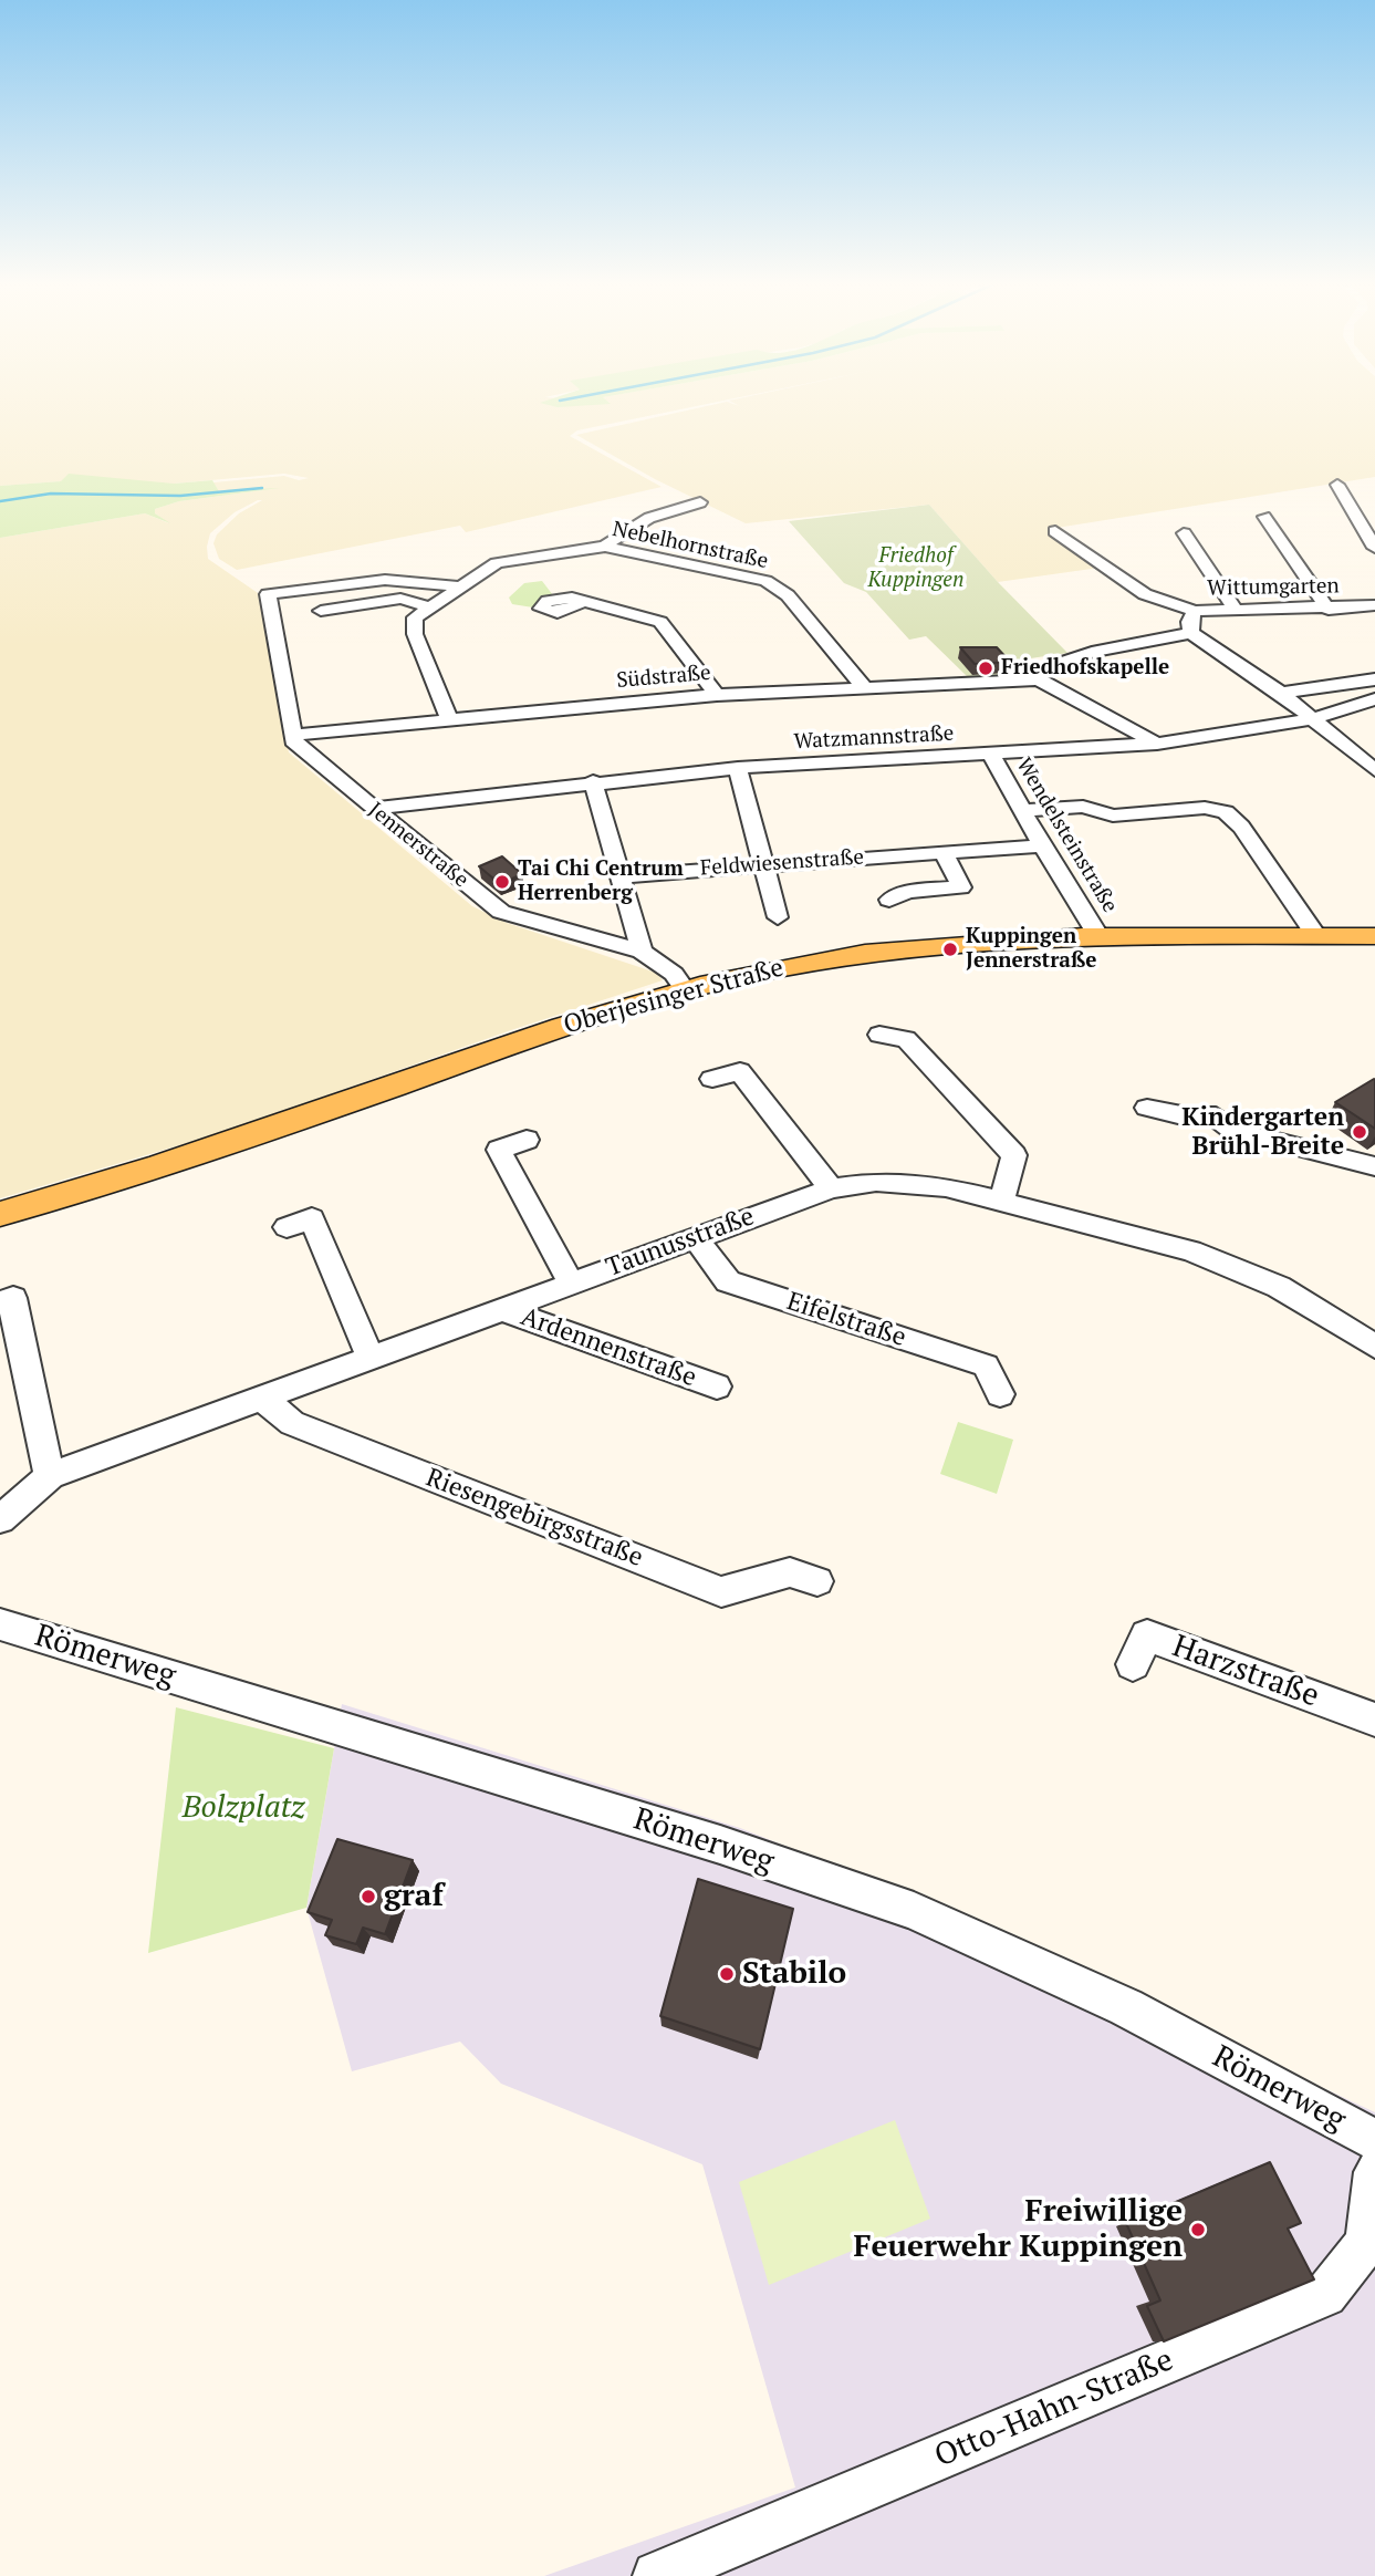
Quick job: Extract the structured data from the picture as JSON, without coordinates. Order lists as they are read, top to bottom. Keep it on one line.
{"streets":{"main road":["Oberjesinger Straße"],"street":["Nebelhornstraße","Wittumgarten","Südstraße","Watzmannstraße","Wendelsteinstraße","Jennerstraße","Feldwiesenstraße","Taunusstraße","Eifelstraße","Ardennenstraße","Riesengebirgsstraße","Römerweg","Harzstraße","Otto-Hahn-Straße"]},"crossings":[["Nebelhornstraße","Südstraße"],["Nebelhornstraße","Jennerstraße"],["Südstraße","Jennerstraße"],["Watzmannstraße","Wendelsteinstraße"],["Watzmannstraße","Jennerstraße"],["Wendelsteinstraße","Feldwiesenstraße"],["Wendelsteinstraße","Oberjesinger Straße"],["Jennerstraße","Oberjesinger Straße"],["Taunusstraße","Eifelstraße"],["Taunusstraße","Ardennenstraße"],["Taunusstraße","Riesengebirgsstraße"]],"parks":["Friedhof Kuppingen","Bolzplatz"],"places":["Friedhofskapelle","Tai Chi Centrum Herrenberg","Kuppingen Jennerstraße","Kindergarten Brühl-Breite","graf","Stabilo","Freiwillige Feuerwehr Kuppingen"]}
